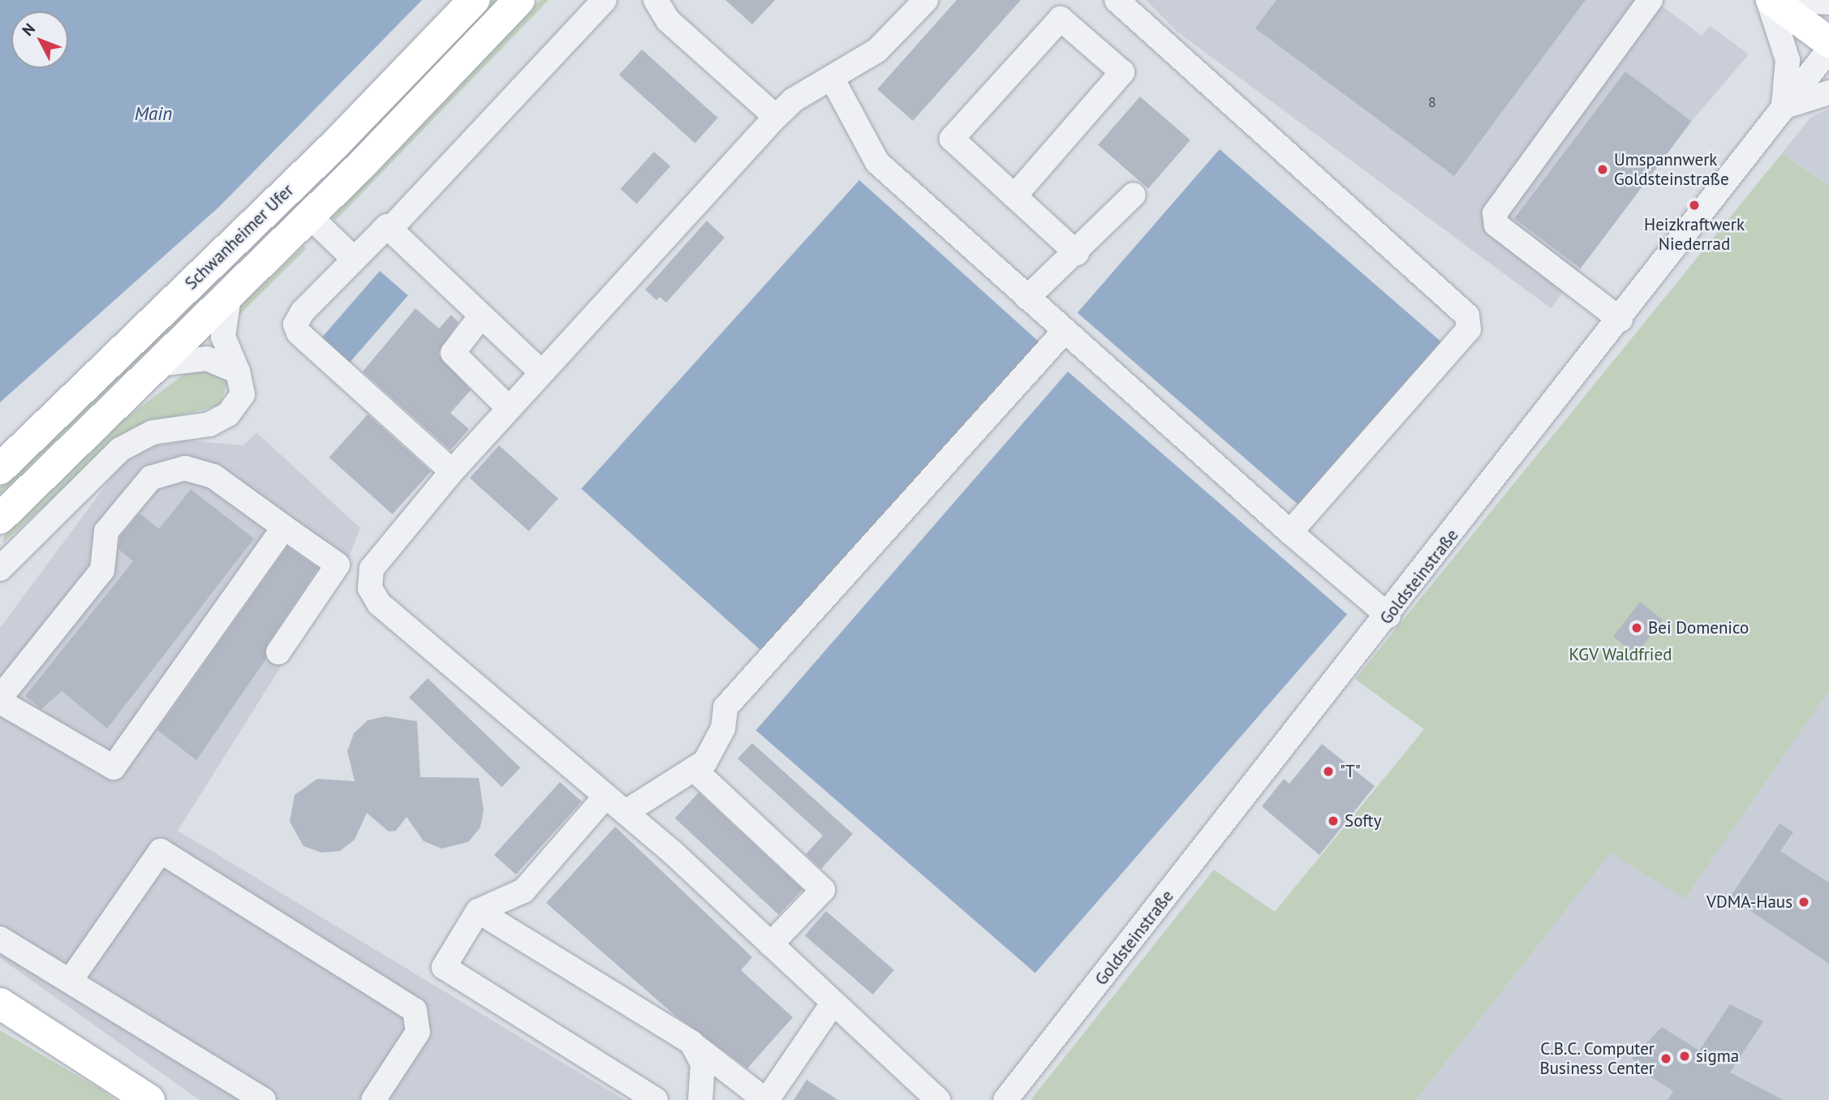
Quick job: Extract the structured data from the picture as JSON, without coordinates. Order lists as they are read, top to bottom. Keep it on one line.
{"streets":{"main road":["Schwanheimer Ufer"],"street":["Goldsteinstraße"]},"water":["Main"],"parks":["KGV Waldfried"],"places":["Umspannwerk Goldsteinstraße","Heizkraftwerk Niederrad","Bei Domenico","\"T\"","Softy","VDMA-Haus","sigma","C.B.C. Computer Business Center"],"house_numbers":["8"],"north":"top left"}
